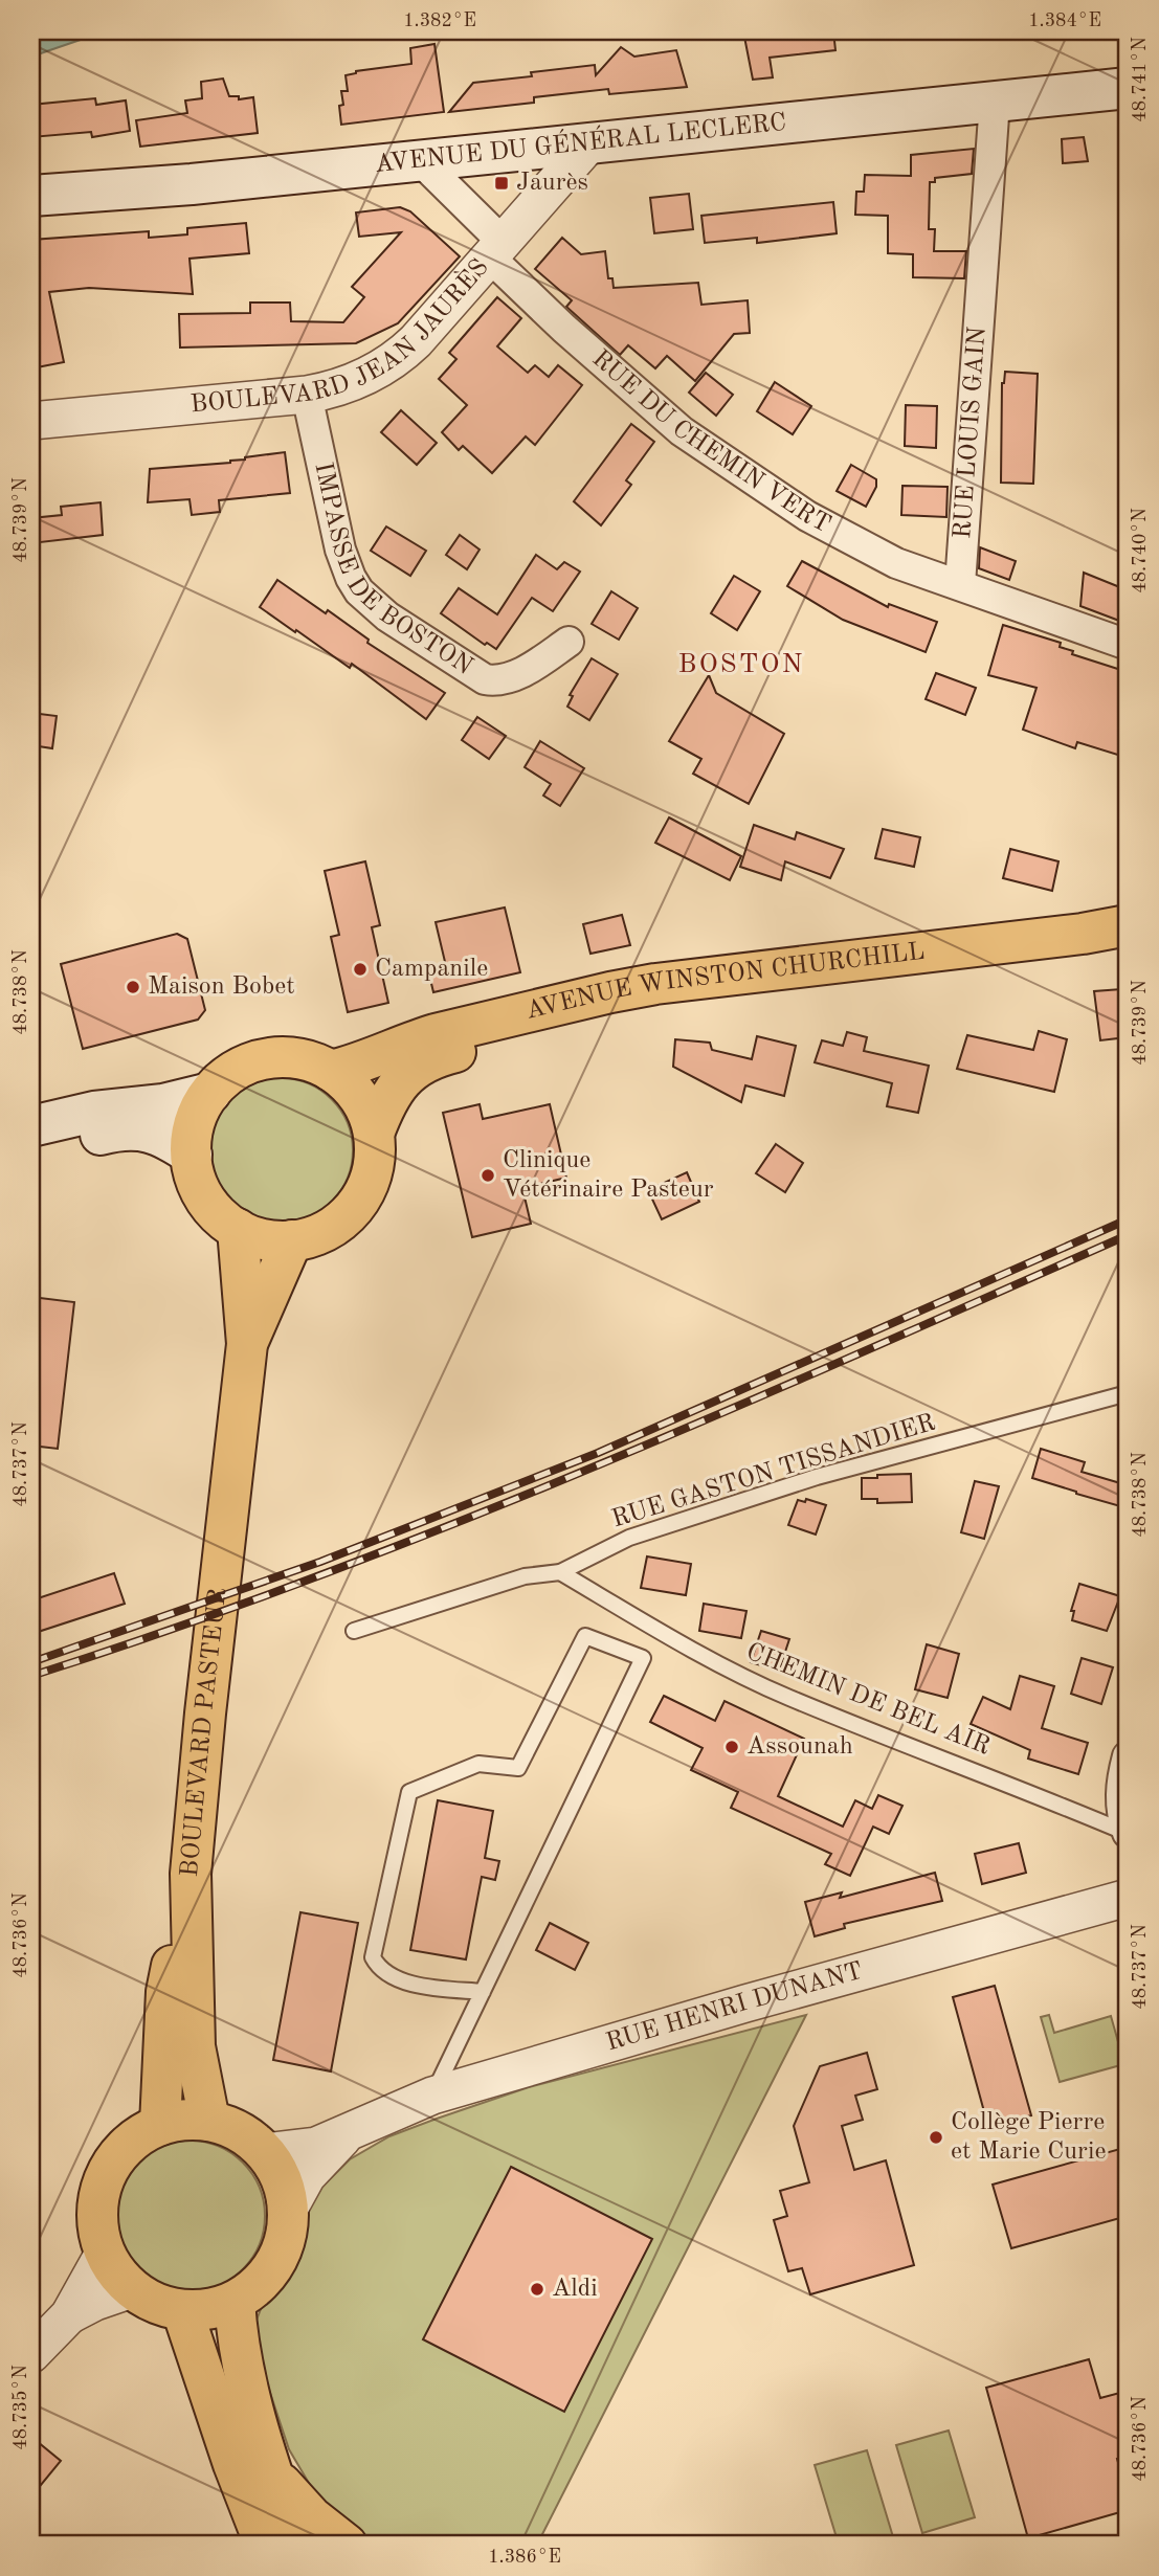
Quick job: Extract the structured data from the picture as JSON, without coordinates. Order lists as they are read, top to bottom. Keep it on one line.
{"streets":{"main road":["AVENUE DU GÉNÉRAL LECLERC","AVENUE WINSTON CHURCHILL","BOULEVARD PASTEUR"],"street":["BOULEVARD JEAN JAURÈS","RUE LOUIS GAIN","RUE DU CHEMIN VERT","IMPASSE DE BOSTON","RUE HENRI DUNANT"],"lane":["RUE GASTON TISSANDIER","CHEMIN DE BEL AIR"]},"crossings":[["AVENUE DU GÉNÉRAL LECLERC","BOULEVARD JEAN JAURÈS"],["AVENUE DU GÉNÉRAL LECLERC","RUE LOUIS GAIN"],["AVENUE DU GÉNÉRAL LECLERC","RUE DU CHEMIN VERT"],["BOULEVARD JEAN JAURÈS","RUE DU CHEMIN VERT"],["BOULEVARD JEAN JAURÈS","IMPASSE DE BOSTON"],["RUE LOUIS GAIN","RUE DU CHEMIN VERT"],["RUE GASTON TISSANDIER","CHEMIN DE BEL AIR"],["BOULEVARD PASTEUR","RUE HENRI DUNANT"]],"districts":["BOSTON"],"places":{"transit":["Jaurès"],"other":["Campanile","Maison Bobet","Clinique Vétérinaire Pasteur","Assounah","Collège Pierre et Marie Curie","Aldi"]},"coordinates":["1.382°E","1.384°E","48.741°N","48.739°N","48.740°N","48.738°N","48.737°N","48.736°N","48.735°N","1.386°E"]}
